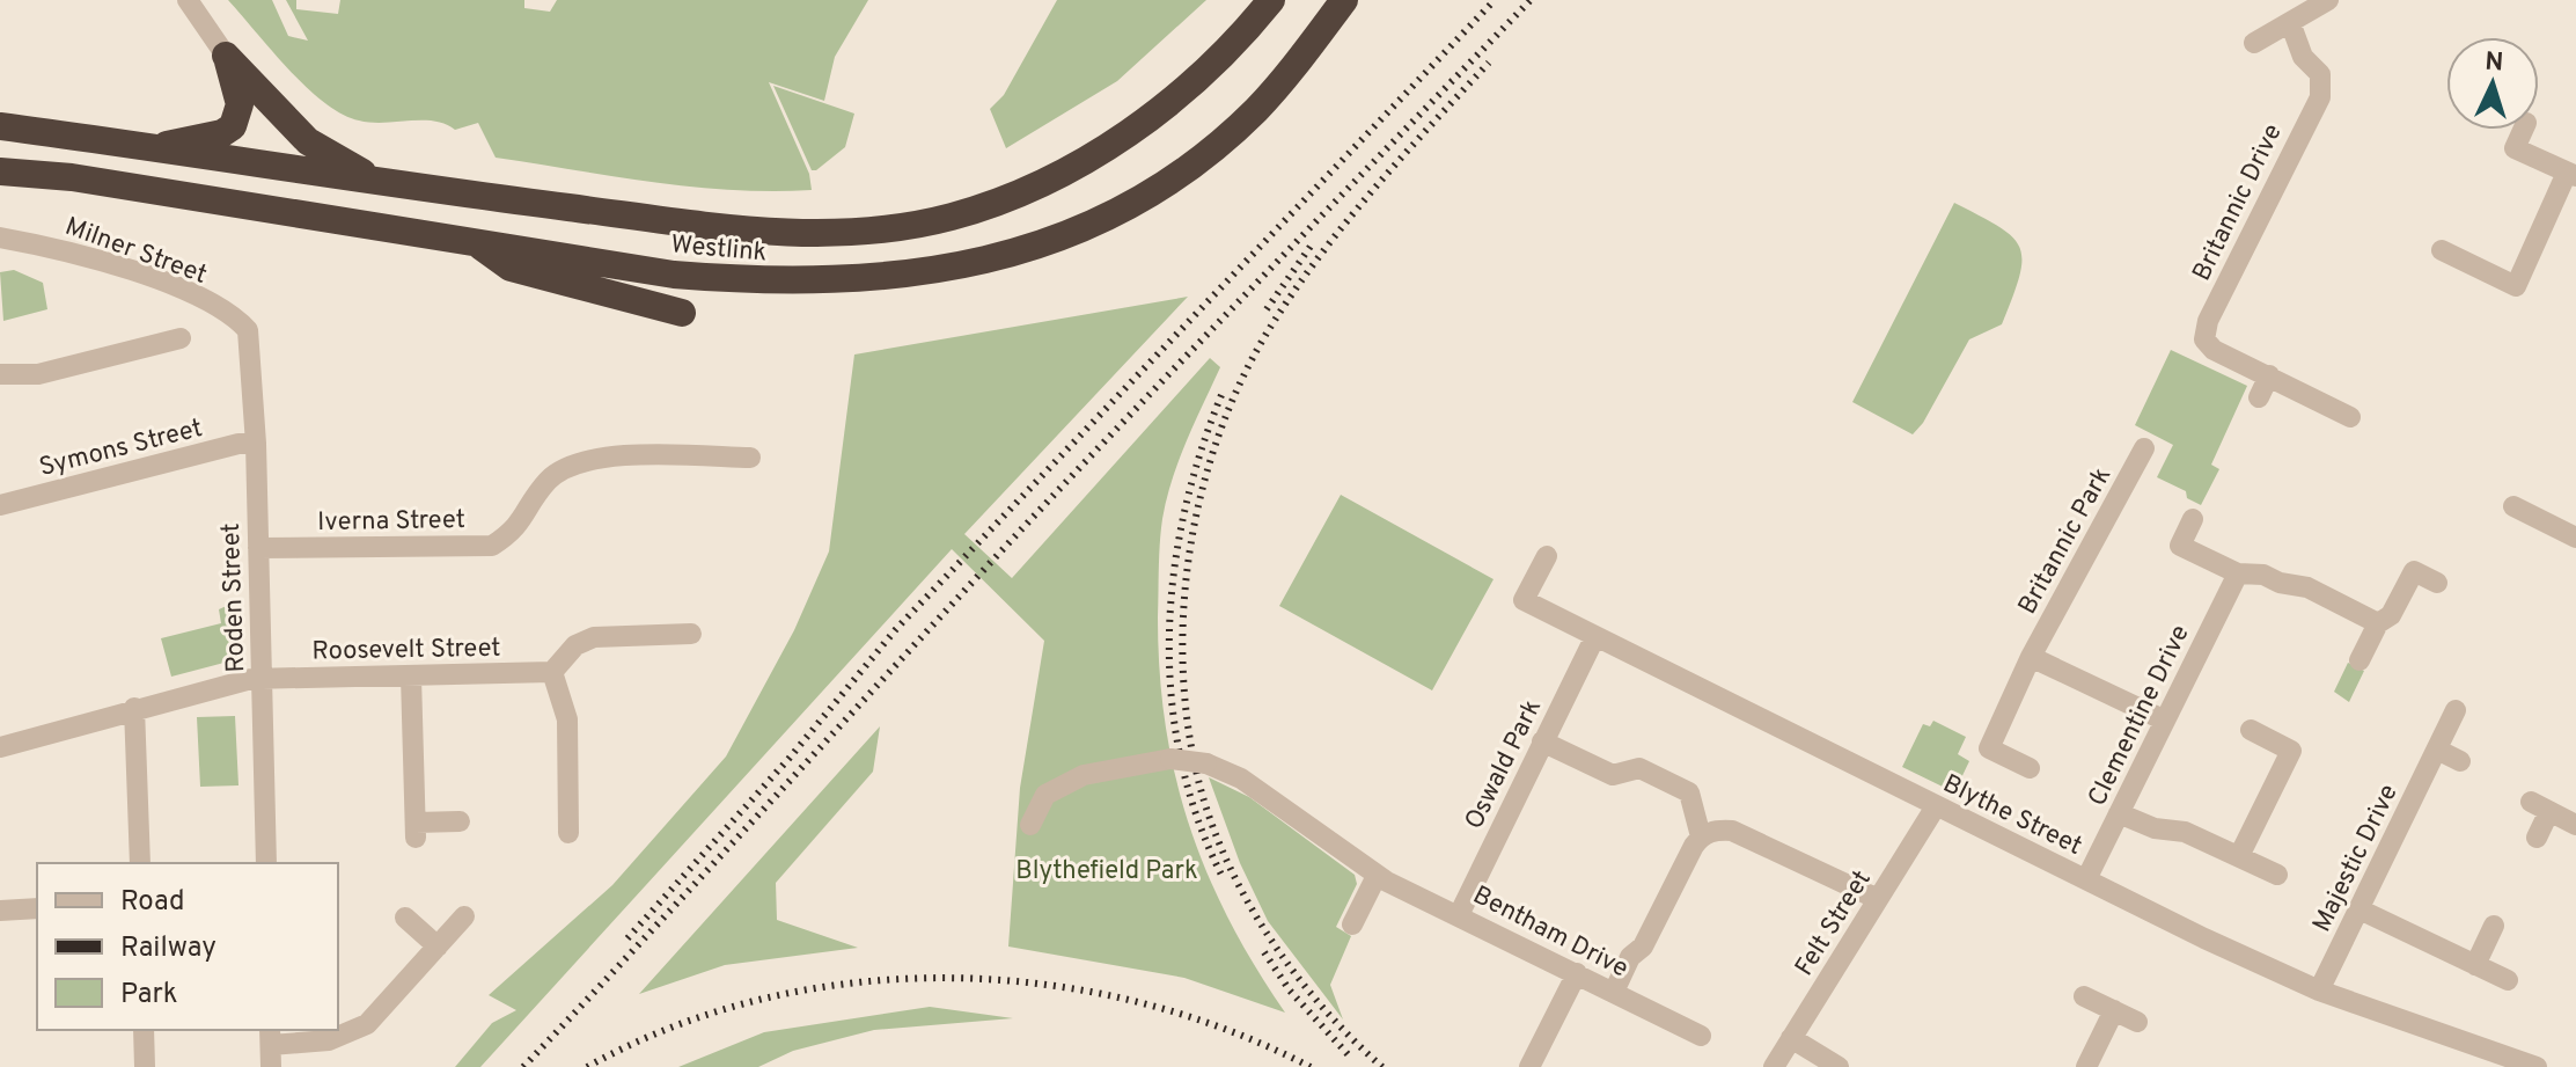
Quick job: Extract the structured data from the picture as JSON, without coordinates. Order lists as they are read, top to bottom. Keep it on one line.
{"streets":{"highway":["Westlink"],"street":["Britannic Drive","Milner Street","Symons Street","Iverna Street","Britannic Park","Roden Street","Roosevelt Street","Clementine Drive","Oswald Park","Blythe Street","Majestic Drive","Felt Street","Bentham Drive"]},"crossings":[["Milner Street","Roden Street"],["Symons Street","Roden Street"],["Iverna Street","Roden Street"],["Roden Street","Roosevelt Street"],["Clementine Drive","Blythe Street"],["Oswald Park","Blythe Street"],["Oswald Park","Bentham Drive"],["Blythe Street","Majestic Drive"],["Blythe Street","Felt Street"]],"parks":["Blythefield Park"],"legend":["Road","Railway","Park"],"north":"top"}
